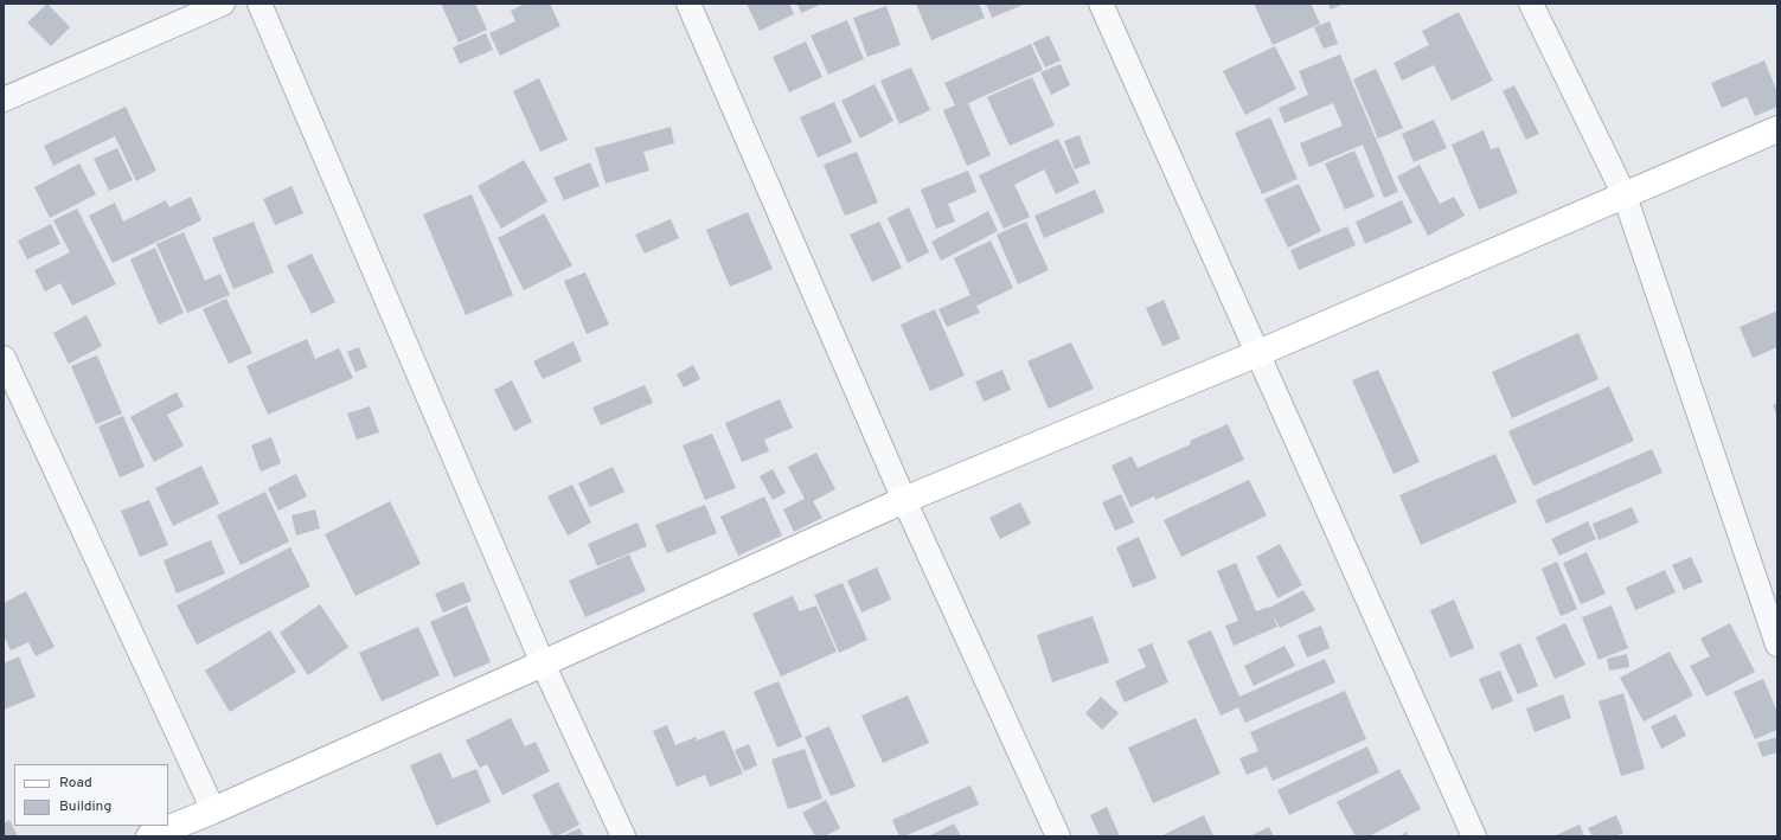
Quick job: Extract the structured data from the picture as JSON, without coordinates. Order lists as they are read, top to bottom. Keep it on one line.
{"legend":["Road","Building"]}
